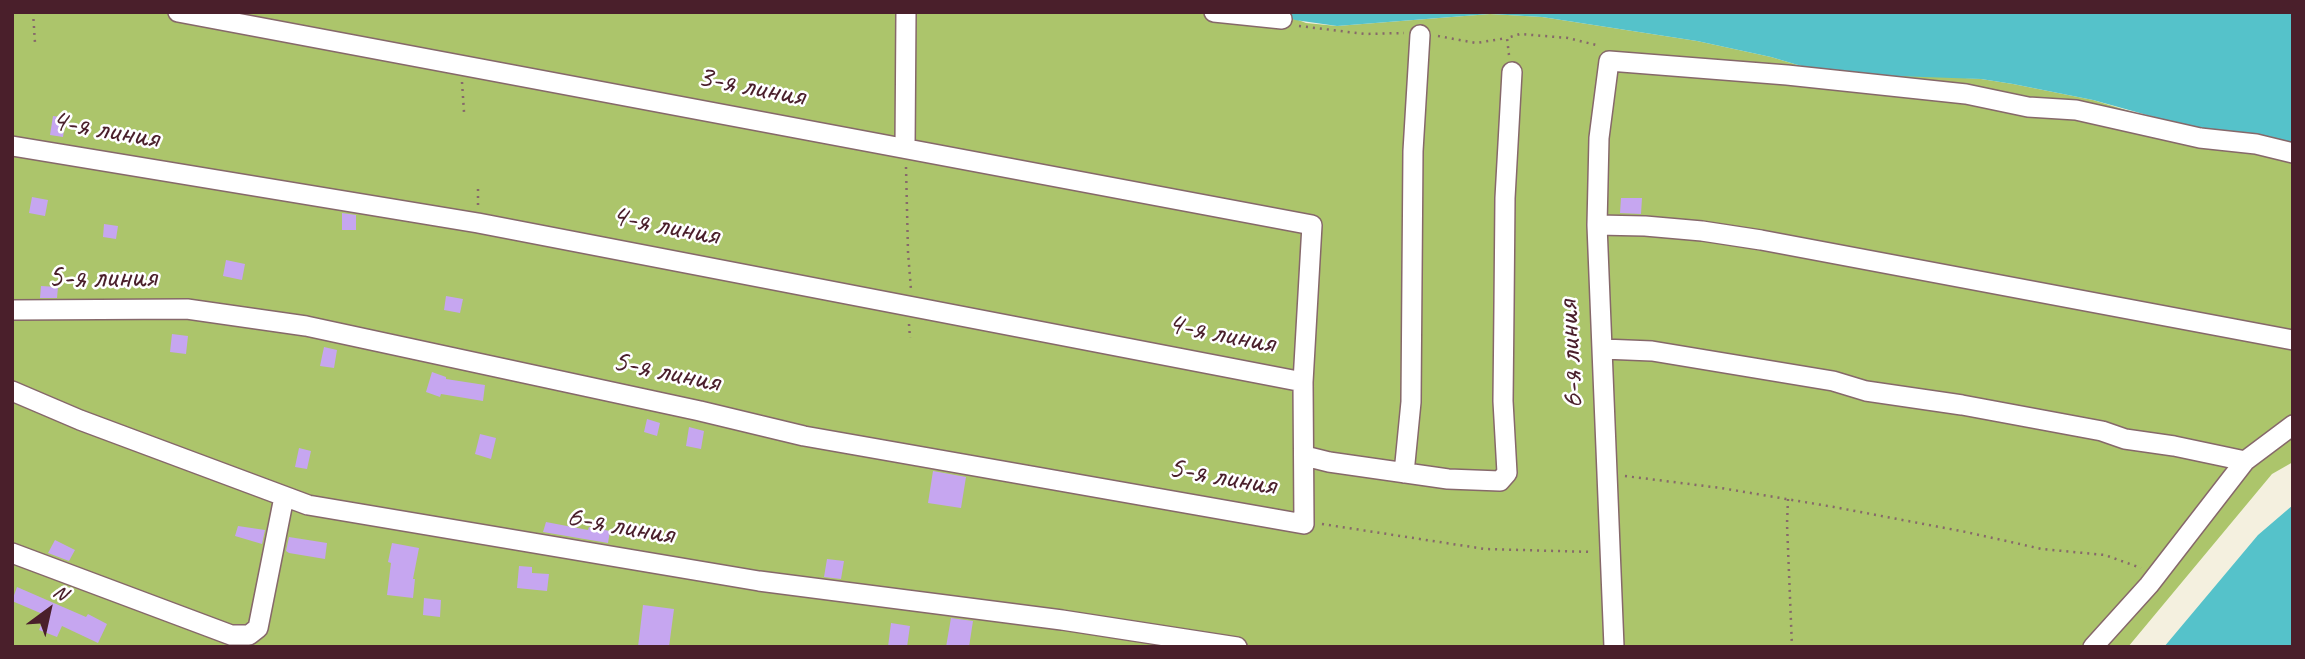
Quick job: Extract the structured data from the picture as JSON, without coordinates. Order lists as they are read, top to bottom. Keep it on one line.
{"streets":{"lane":["3-я линия","4-я линия","5-я линия","6-я линия"]},"crossings":[["3-я линия","4-я линия"]],"north":"top right"}
